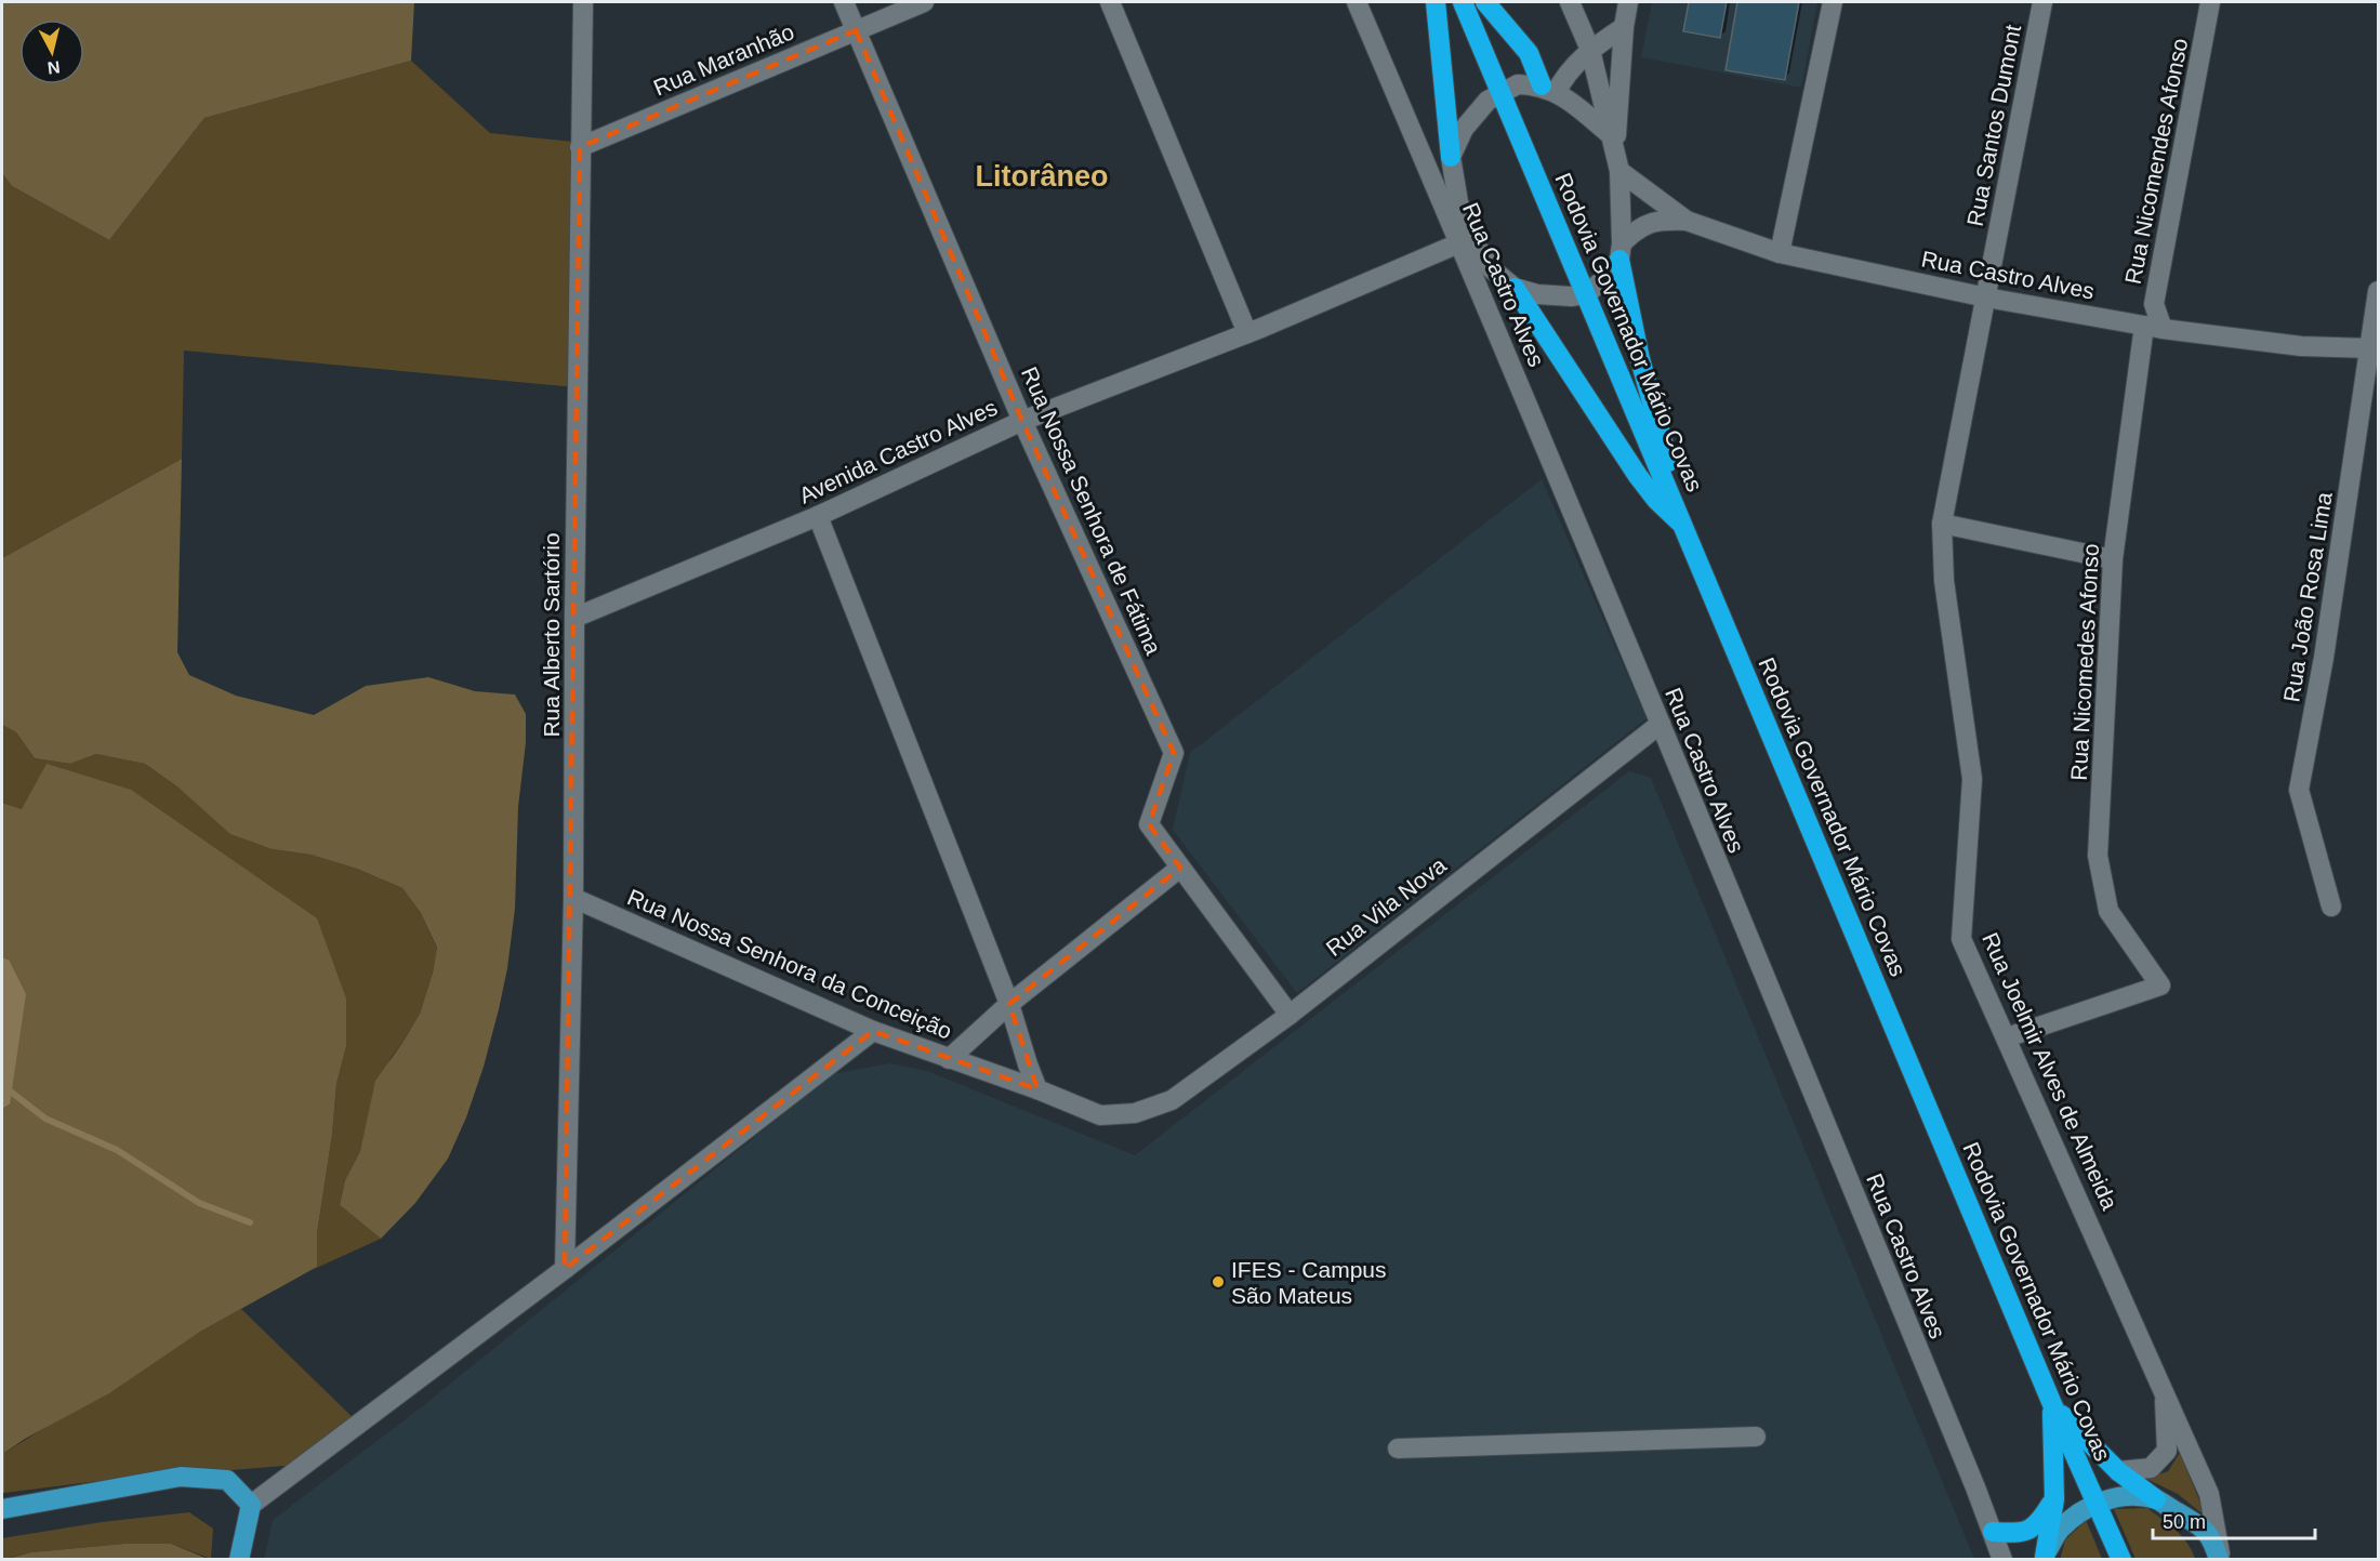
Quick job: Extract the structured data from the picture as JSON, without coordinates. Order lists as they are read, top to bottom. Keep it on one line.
{"streets":{"highway":["Rodovia Governador Mário Covas"],"street":["Rua Maranhão","Rua Santos Dumont","Rua Nicomendes Afonso","Rua Castro Alves","Avenida Castro Alves","Rua Nossa Senhora de Fátima","Rua João Rosa Lima","Rua Alberto Sartório","Rua Nicomedes Afonso","Rua Vila Nova","Rua Nossa Senhora da Conceição","Rua Joelmir Alves de Almeida"]},"crossings":[["Rua Maranhão","Rua Nossa Senhora de Fátima"],["Rua Maranhão","Rua Alberto Sartório"],["Rua Santos Dumont","Rua Castro Alves"],["Rua Santos Dumont","Rua Joelmir Alves de Almeida"],["Rua Nicomendes Afonso","Rua Castro Alves"],["Rua Nicomendes Afonso","Rua Nicomedes Afonso"],["Rua Castro Alves","Rodovia Governador Mário Covas"],["Rua Castro Alves","Avenida Castro Alves"],["Rua Castro Alves","Rua João Rosa Lima"],["Rua Castro Alves","Rua Nicomedes Afonso"],["Rua Castro Alves","Rua Vila Nova"],["Rua Castro Alves","Rua Joelmir Alves de Almeida"],["Avenida Castro Alves","Rua Nossa Senhora de Fátima"],["Avenida Castro Alves","Rua Alberto Sartório"],["Rua Nossa Senhora de Fátima","Rua Vila Nova"],["Rua Alberto Sartório","Rua Nossa Senhora da Conceição"],["Rua Nicomedes Afonso","Rua Joelmir Alves de Almeida"],["Rua Vila Nova","Rua Nossa Senhora da Conceição"]],"districts":["Litorâneo"],"places":["IFES - Campus São Mateus"],"scale_bar":"50 m","north":"bottom"}
